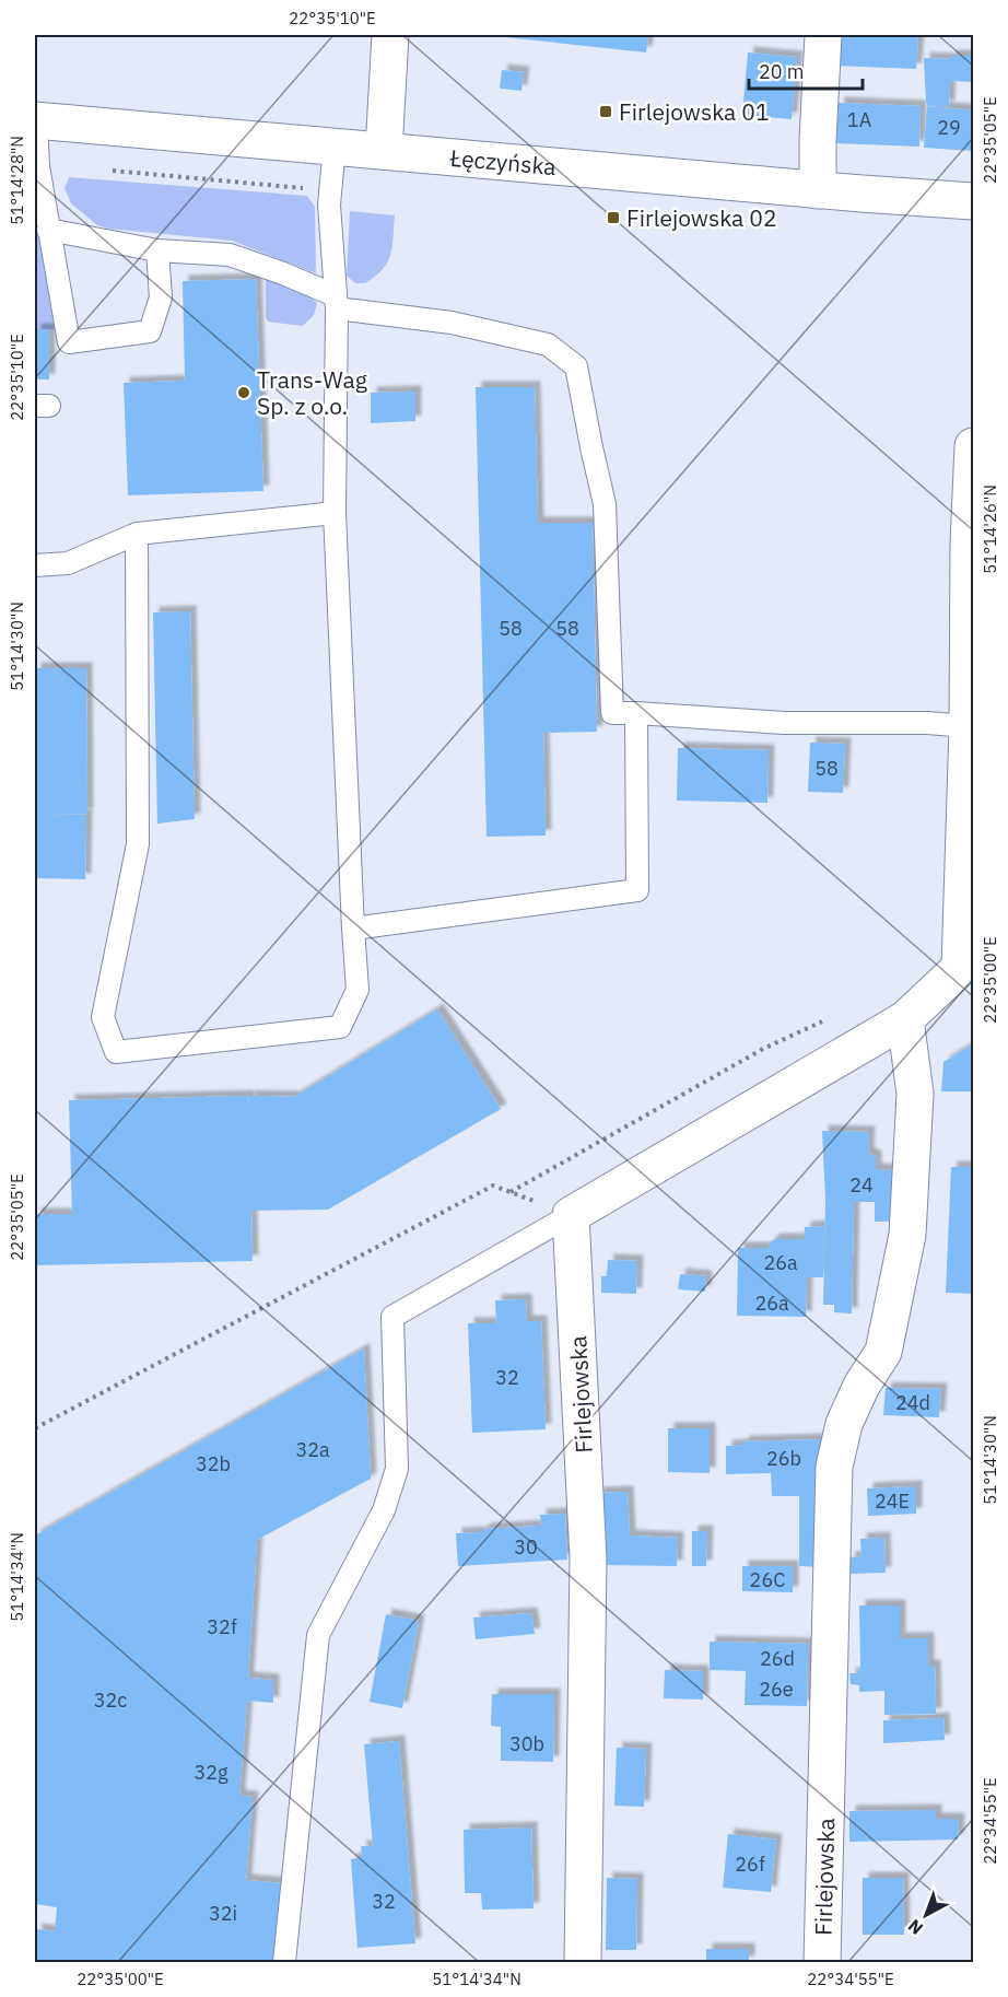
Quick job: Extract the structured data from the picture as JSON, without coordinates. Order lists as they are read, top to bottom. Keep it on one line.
{"streets":{"street":["Łęczyńska","Firlejowska"]},"places":{"transit":["Firlejowska 01","Firlejowska 02"],"other":["Trans-Wag Sp. z o.o."]},"house_numbers":["1A","29","58","58","58","24","26a","26a","32","24d","32a","26b","32b","24E","30","26C","32f","26d","26e","32c","30b","32g","26f","32","32i"],"scale_bar":"20 m","north":"bottom left","coordinates":["22°35'10\"E","22°35'05\"E","51°14'28\"N","51°14'26\"N","51°14'30\"N","22°35'00\"E","51°14'34\"N","22°34'55\"E"]}
